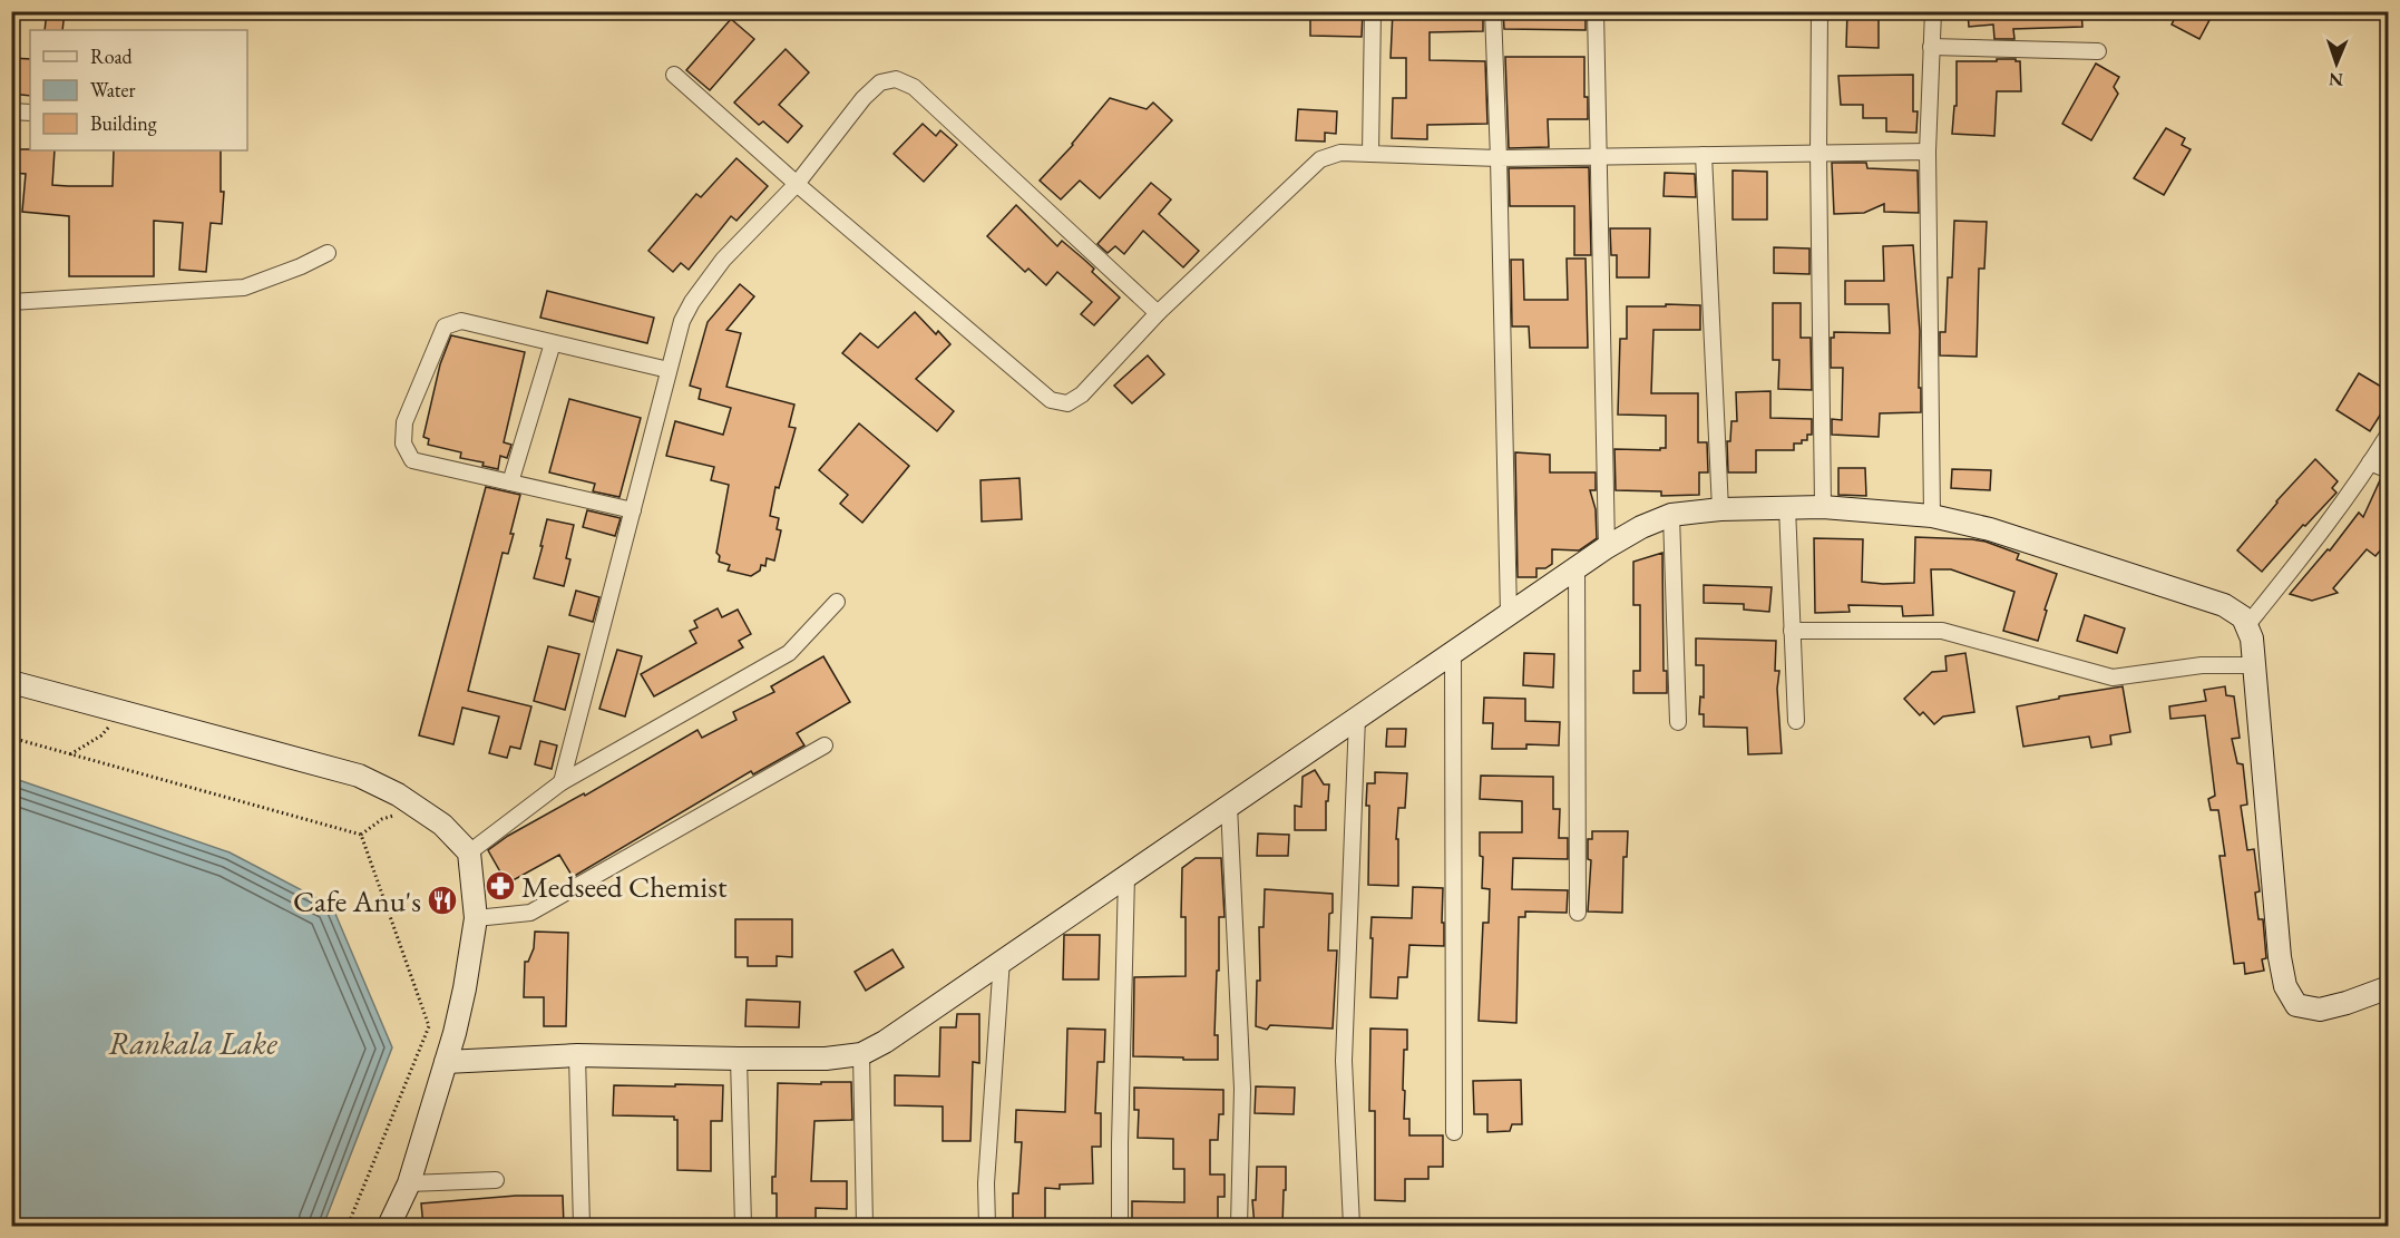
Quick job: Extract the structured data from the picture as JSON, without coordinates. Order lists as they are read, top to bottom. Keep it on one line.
{"water":["Rankala Lake"],"places":{"pharmacy":["Medseed Chemist"],"restaurant":["Cafe Anu's"]},"legend":["Road","Water","Building"],"north":"bottom"}
